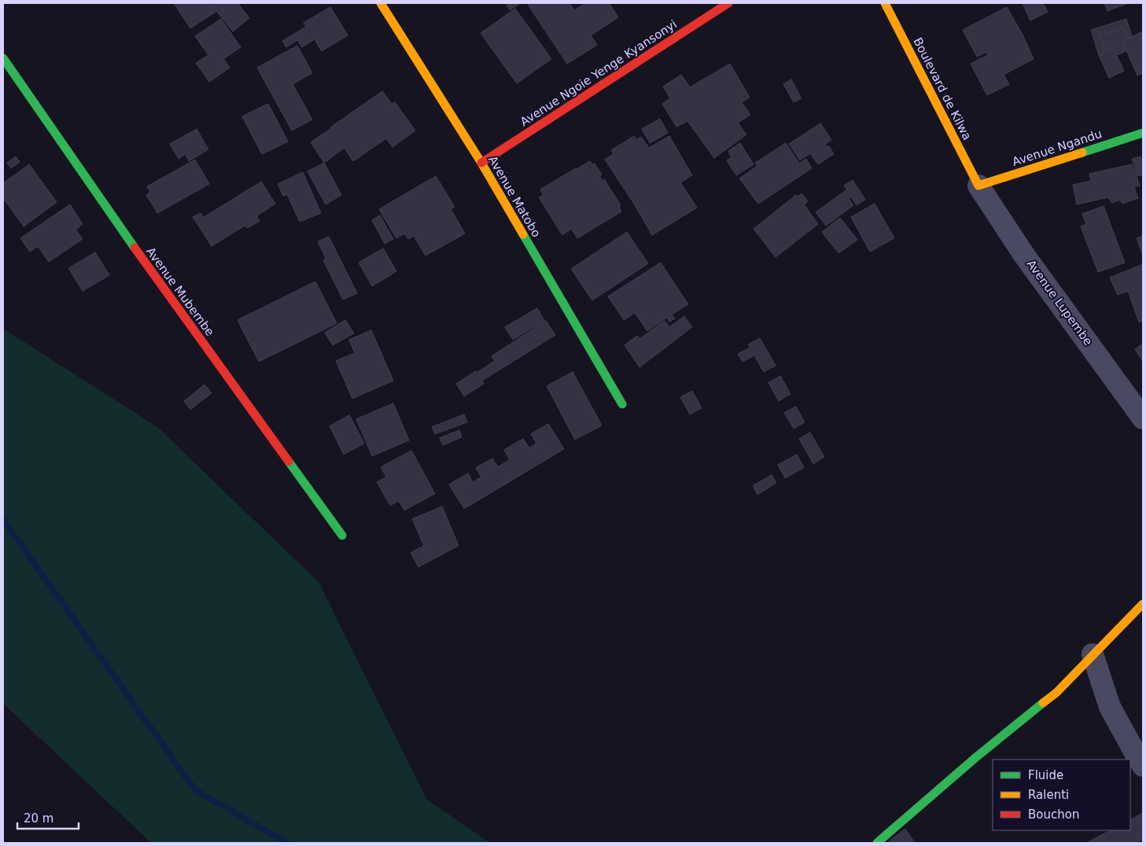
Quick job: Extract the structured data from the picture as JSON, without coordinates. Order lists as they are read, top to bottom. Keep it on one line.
{"streets":{"street":["Avenue Ngoie Yenge Kyansonyi","Boulevard de Kilwa","Avenue Ngandu","Avenue Matobo","Avenue Mubembe","Avenue Lupembe"]},"crossings":[["Avenue Ngoie Yenge Kyansonyi","Avenue Matobo"],["Boulevard de Kilwa","Avenue Ngandu"],["Boulevard de Kilwa","Avenue Lupembe"],["Avenue Ngandu","Avenue Lupembe"]],"legend":["Fluide","Ralenti","Bouchon"],"scale_bar":"20 m"}
